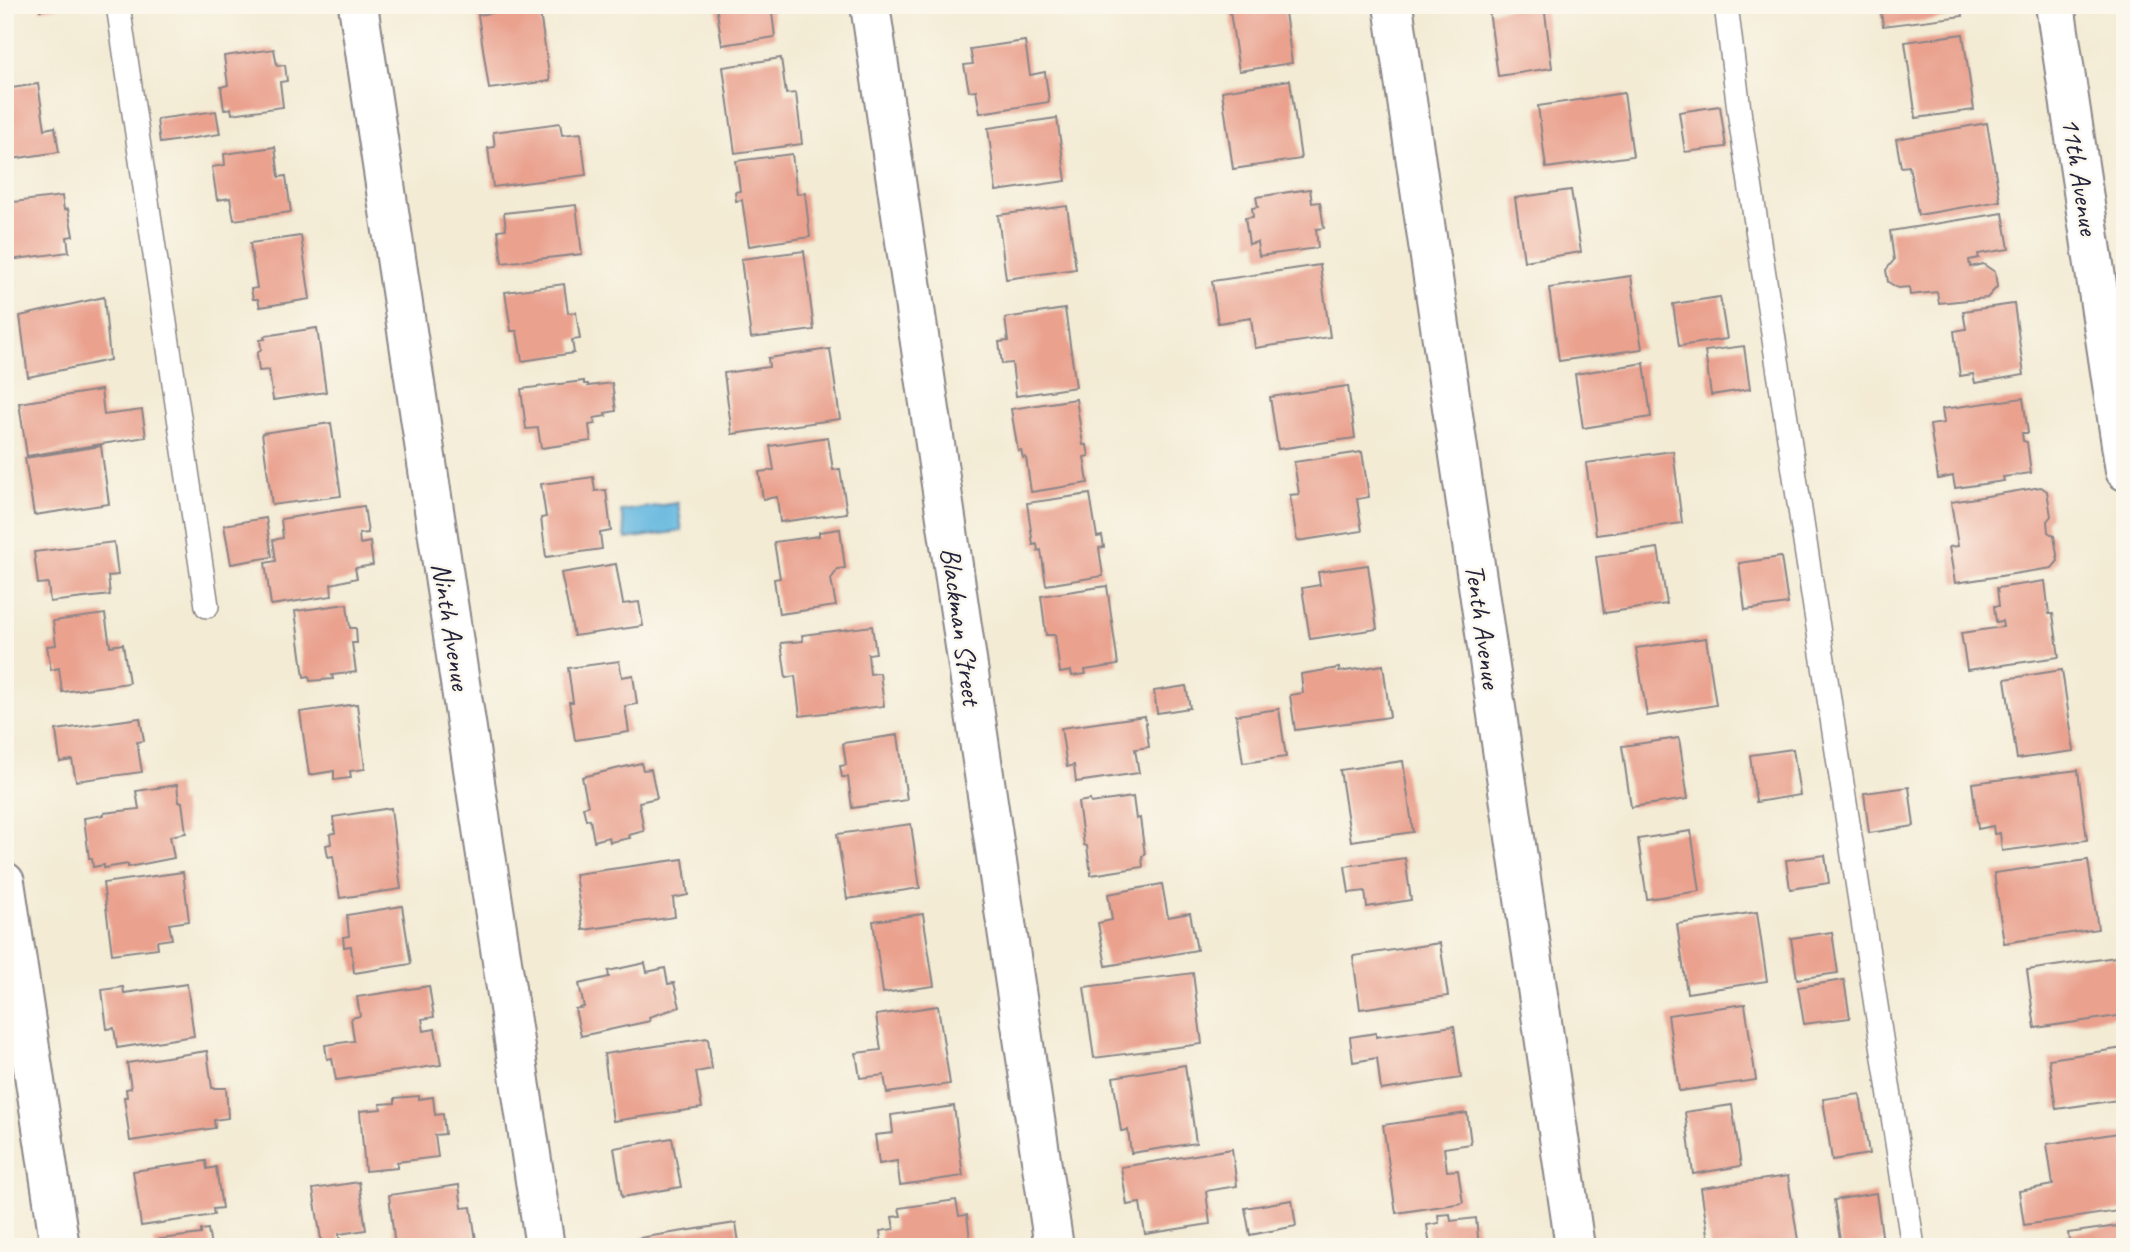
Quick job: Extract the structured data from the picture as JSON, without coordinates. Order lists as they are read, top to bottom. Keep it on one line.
{"streets":{"street":["11th Avenue","Ninth Avenue","Blackman Street","Tenth Avenue"]}}
